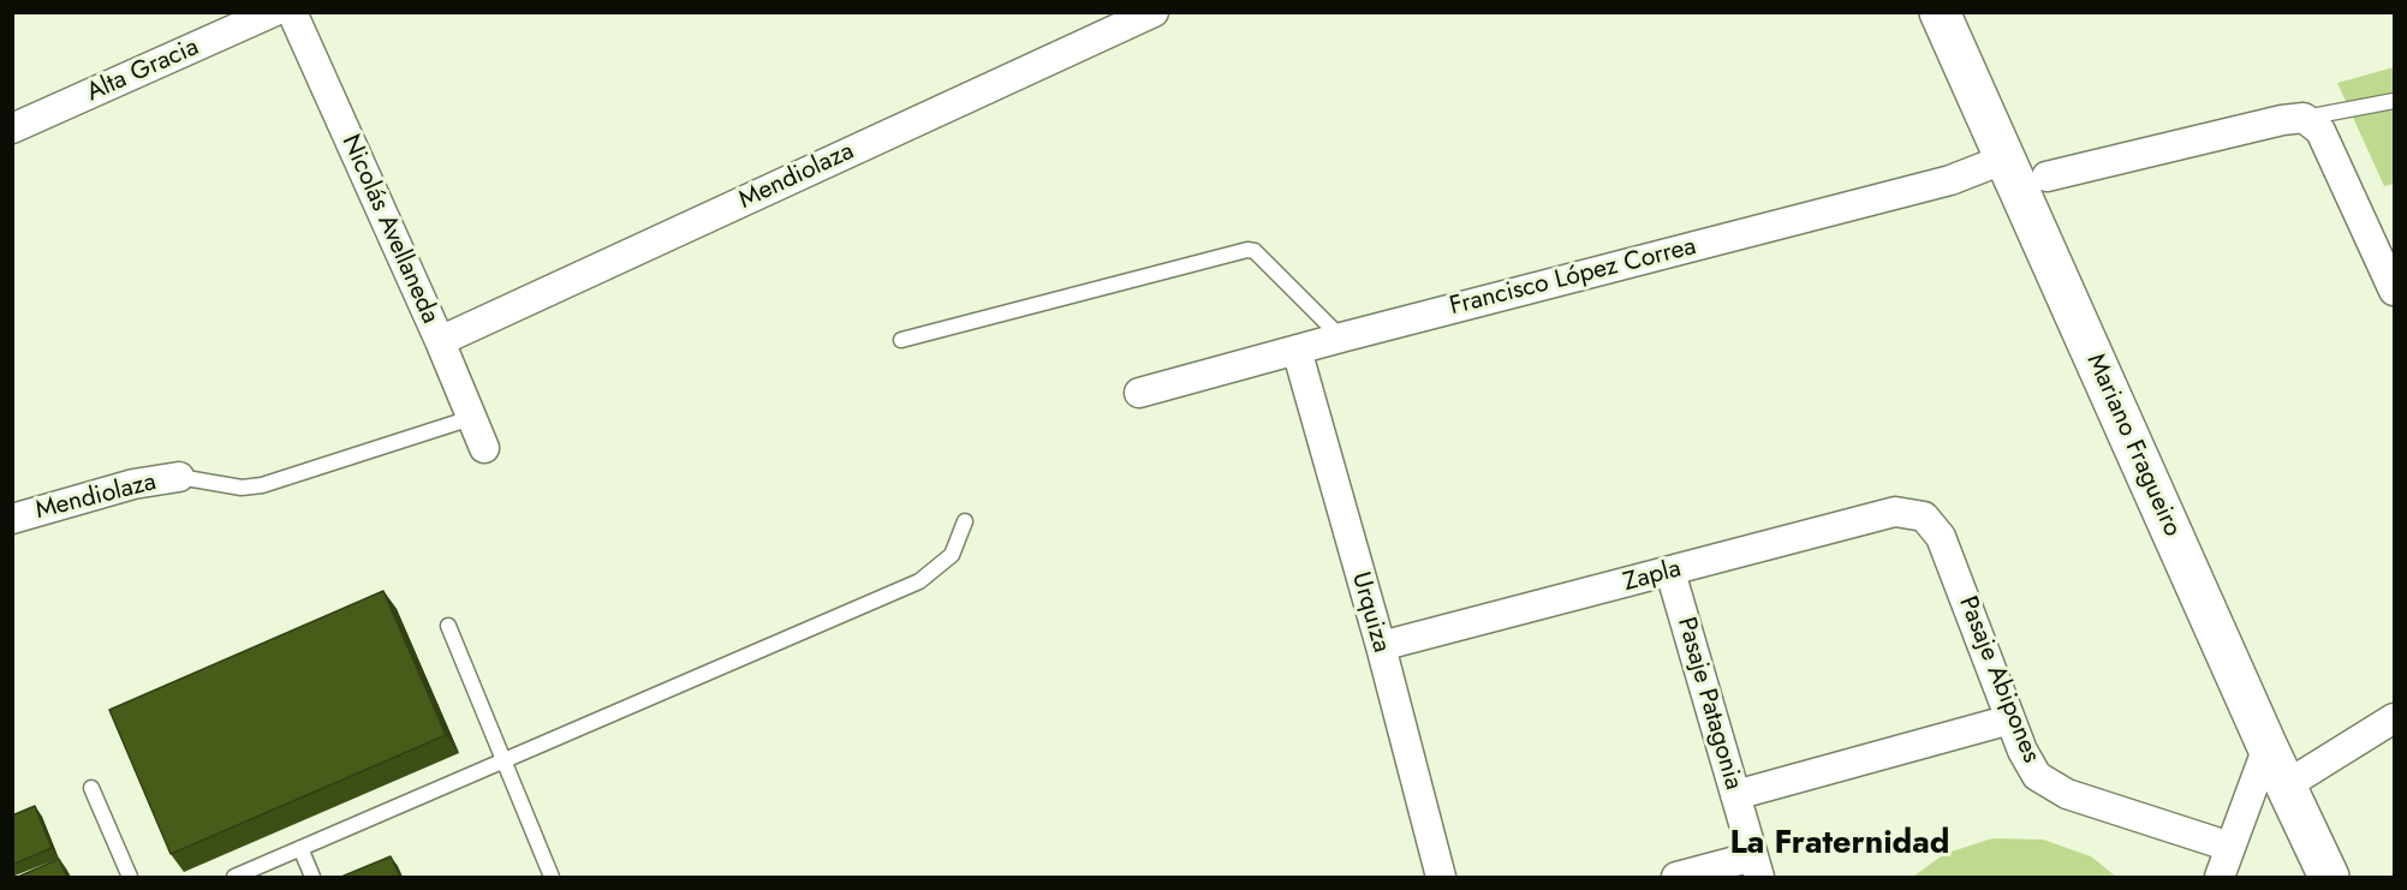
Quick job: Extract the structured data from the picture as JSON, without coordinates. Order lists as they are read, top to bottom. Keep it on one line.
{"streets":{"main road":["Mariano Fragueiro"],"street":["Alta Gracia","Mendiolaza","Nicolás Avellaneda","Francisco López Correa","Zapla","Urquiza","Pasaje Abipones","Pasaje Patagonia"]},"crossings":[["Mendiolaza","Nicolás Avellaneda"],["Francisco López Correa","Mariano Fragueiro"],["Francisco López Correa","Urquiza"],["Zapla","Urquiza"],["Zapla","Pasaje Abipones"],["Zapla","Pasaje Patagonia"]],"districts":["La Fraternidad"]}
